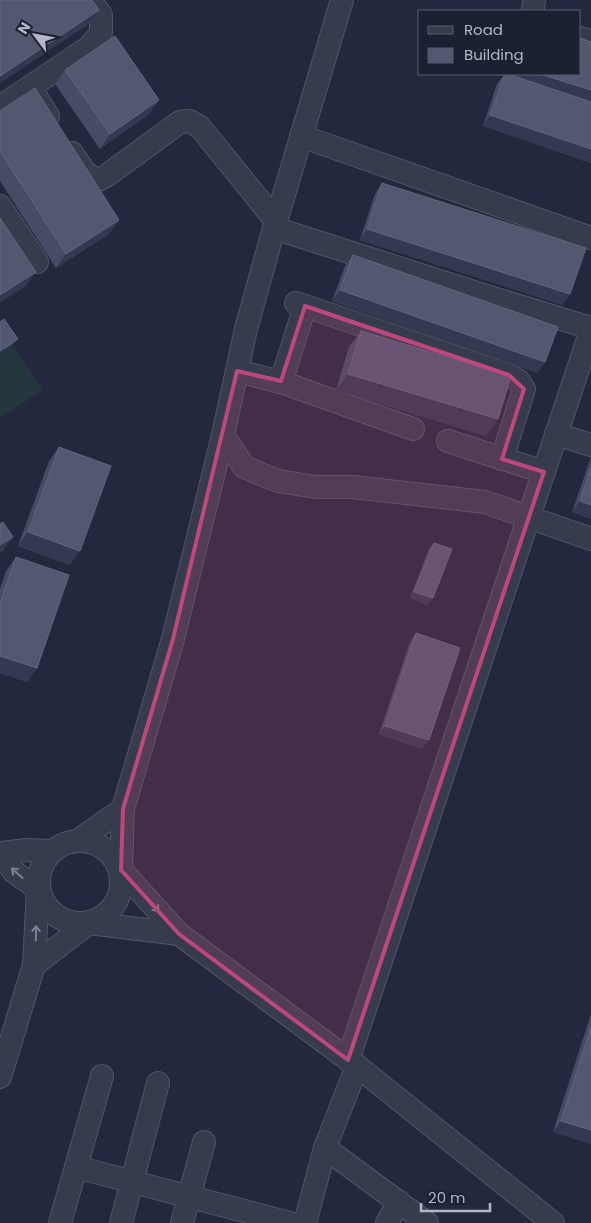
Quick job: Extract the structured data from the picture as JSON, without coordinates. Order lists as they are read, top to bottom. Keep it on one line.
{"legend":["Road","Building"],"scale_bar":"20 m","north":"top left"}
